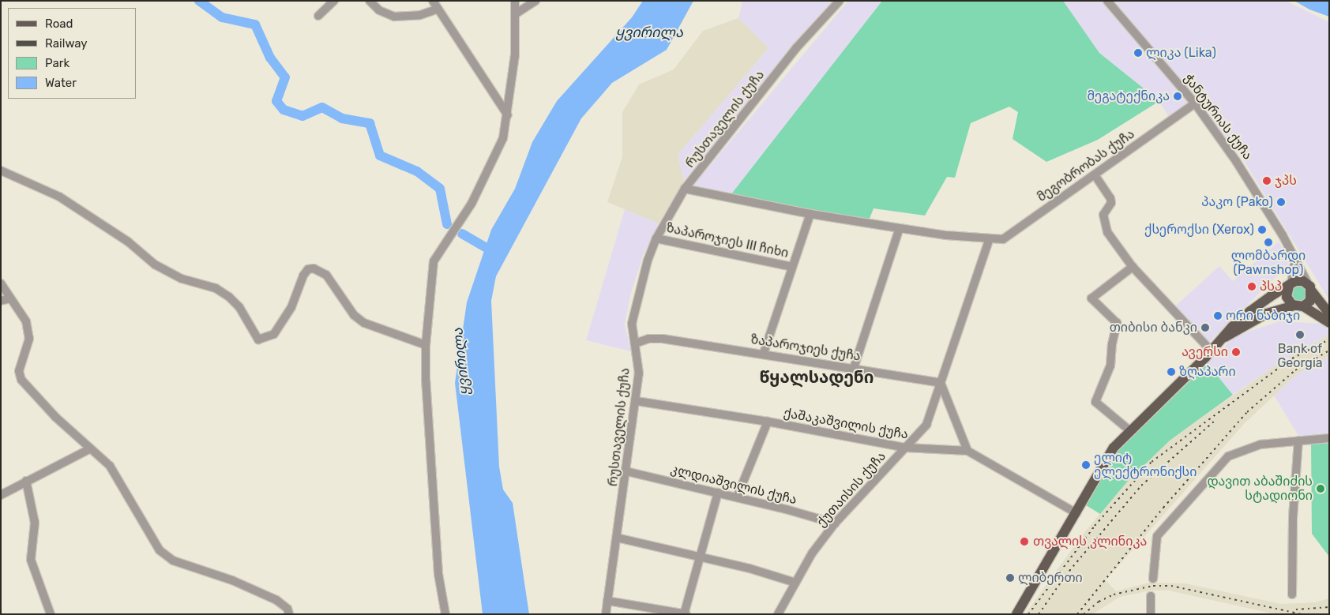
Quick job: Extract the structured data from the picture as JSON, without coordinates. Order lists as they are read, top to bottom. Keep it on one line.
{"streets":{"street":["ჭანტურიას ქუჩა","რუსთაველის ქუჩა","მეგობრობას ქუჩა","ზაპაროჯიეს III ჩიხი","ზაპაროჯიეს ქუჩა","ქაშაკაშვილის ქუჩა","კლდიაშვილის ქუჩა","ქუთაისის ქუჩა"]},"crossings":[["ჭანტურიას ქუჩა","მეგობრობას ქუჩა"],["რუსთაველის ქუჩა","ზაპაროჯიეს III ჩიხი"],["რუსთაველის ქუჩა","ზაპაროჯიეს ქუჩა"],["რუსთაველის ქუჩა","ქაშაკაშვილის ქუჩა"],["რუსთაველის ქუჩა","კლდიაშვილის ქუჩა"],["მეგობრობას ქუჩა","ქუთაისის ქუჩა"],["ზაპაროჯიეს III ჩიხი","ზაპაროჯიეს ქუჩა"],["ზაპაროჯიეს ქუჩა","ქუთაისის ქუჩა"],["ქაშაკაშვილის ქუჩა","კლდიაშვილის ქუჩა"],["ქაშაკაშვილის ქუჩა","ქუთაისის ქუჩა"],["კლდიაშვილის ქუჩა","ქუთაისის ქუჩა"]],"districts":["წყალსადენი"],"water":["ყვირილა"],"places":["ლიკა (Lika)","მეგატექნიკა","ჯპს","პაკო (Pako)","ქსეროქსი (Xerox)","ლომბარდი (Pawnshop)","პსპ","ორი ნაბიჯი","თიბისი ბანკი","Bank of Georgia","ავერსი","ზღაპარი","ელიტ ელექტრონიქსი","დავით აბაშიძის სტადიონი","თვალის კლინიკა","ლიბერთი"],"legend":["Road","Railway","Park","Water"]}
